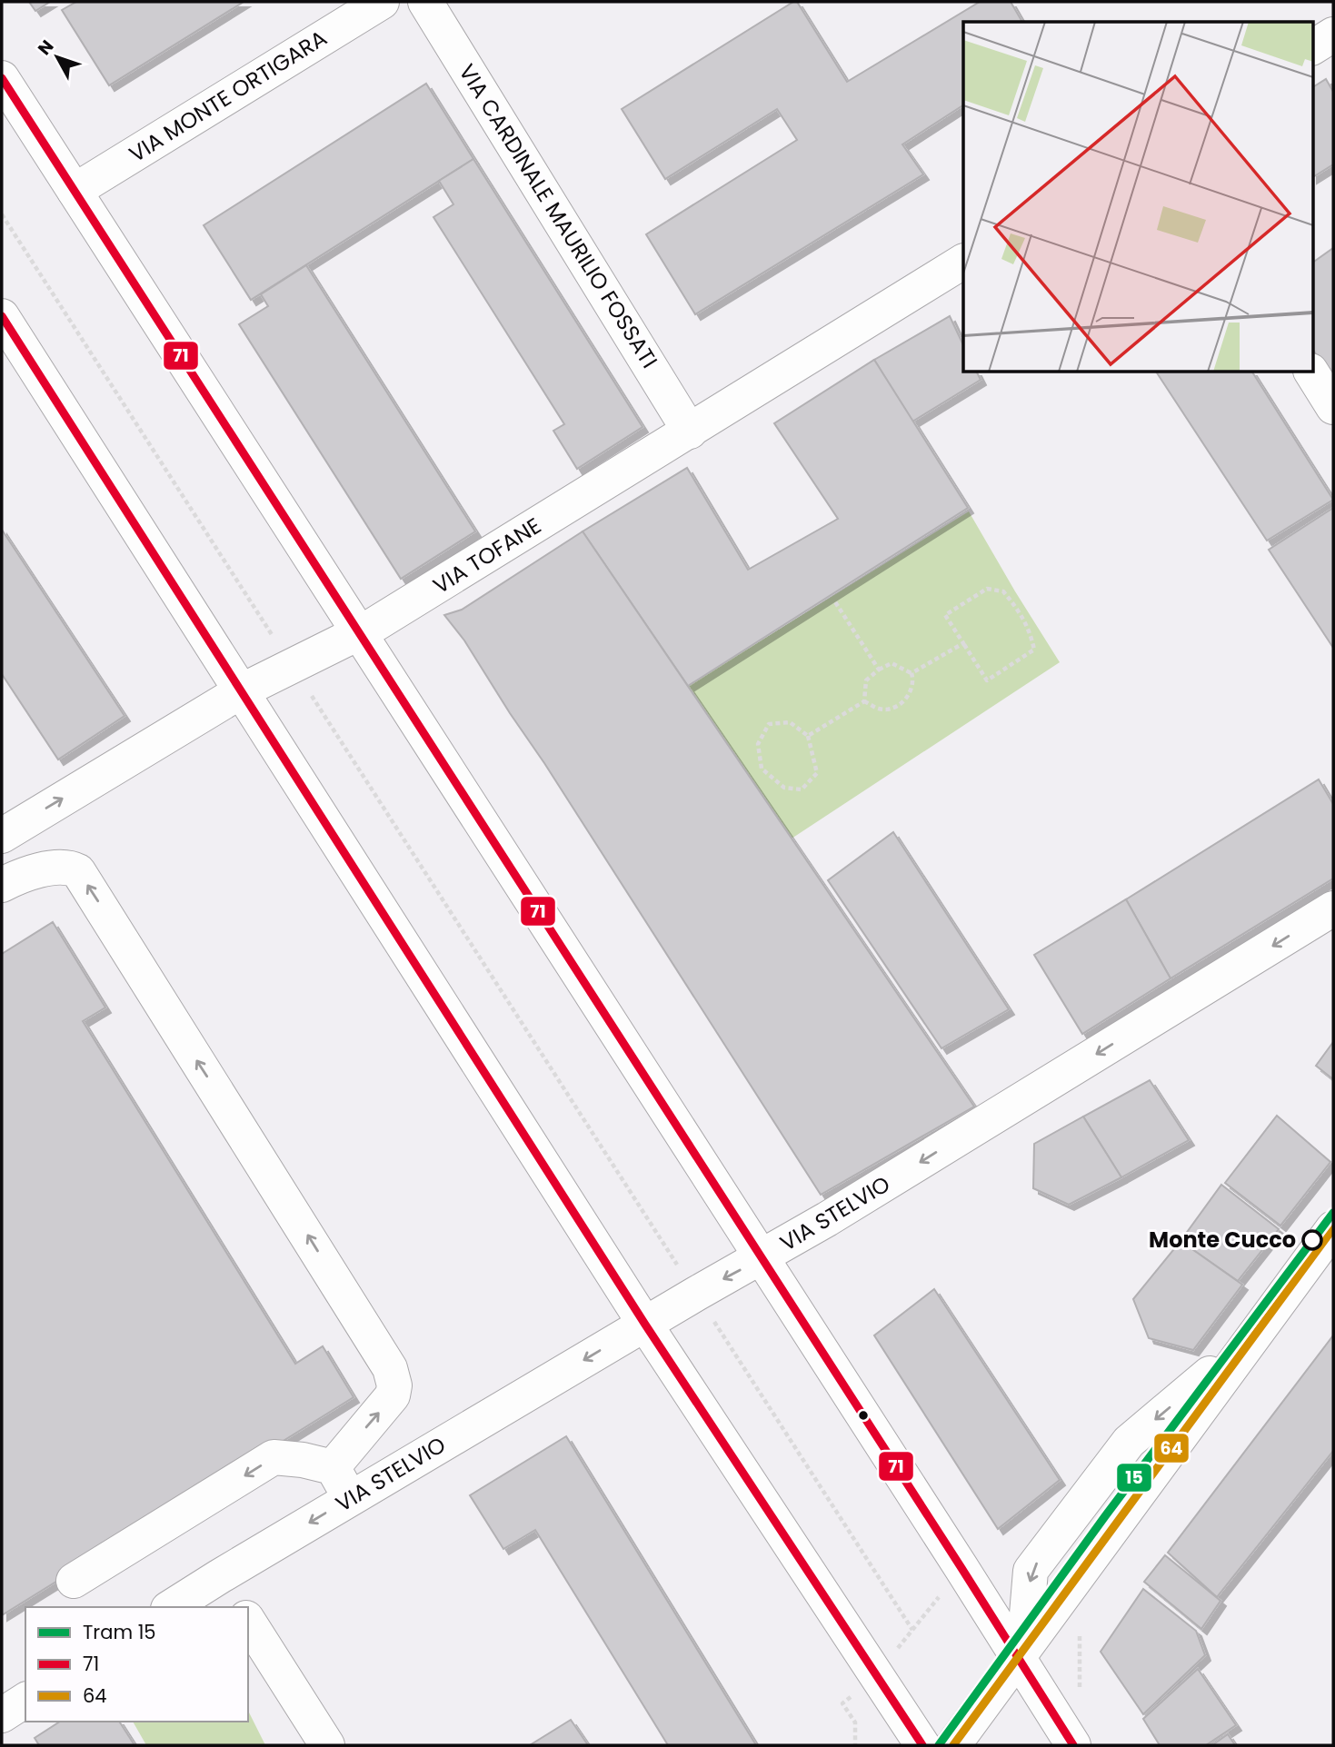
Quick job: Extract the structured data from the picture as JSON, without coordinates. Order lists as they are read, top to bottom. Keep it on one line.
{"streets":{"street":["VIA MONTE ORTIGARA","VIA CARDINALE MAURILIO FOSSATI","VIA TOFANE","VIA STELVIO"]},"crossings":[["VIA CARDINALE MAURILIO FOSSATI","VIA TOFANE"]],"one_way":["VIA STELVIO"],"places":["Monte Cucco"],"lines":["transit line 71","tram line 15","transit line 64"],"legend":["Tram 15","71","64"],"north":"top left"}
